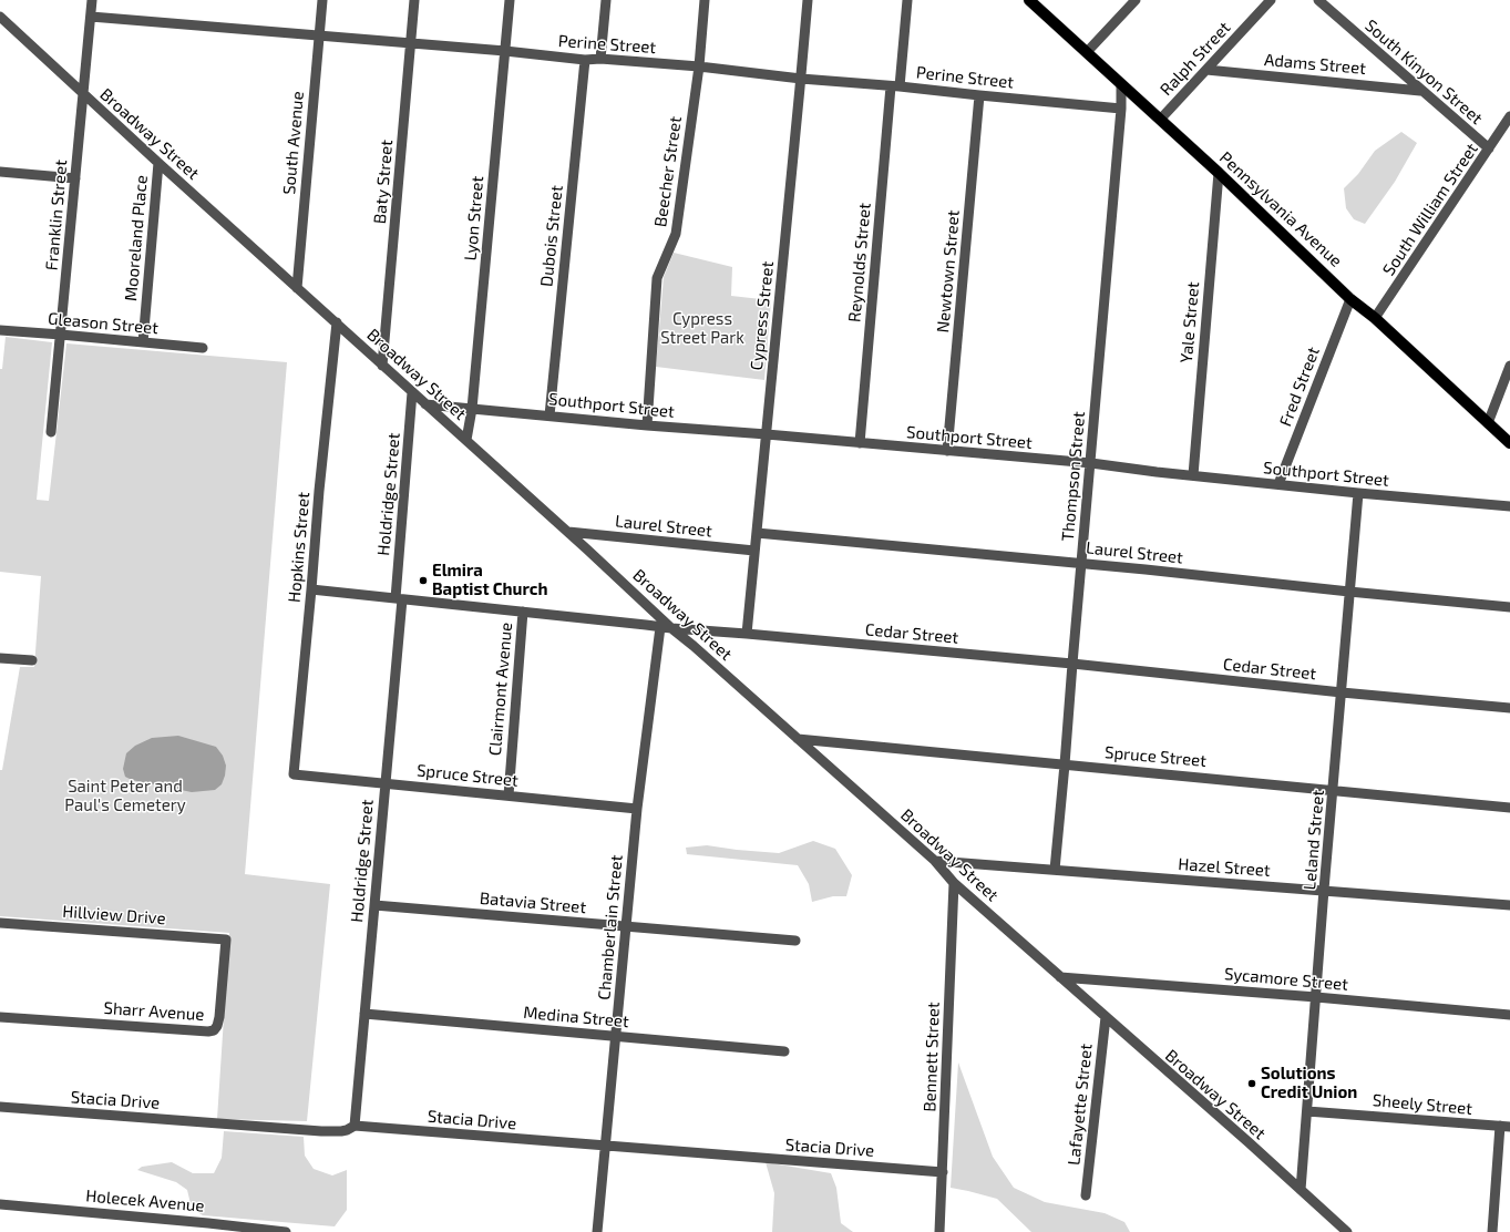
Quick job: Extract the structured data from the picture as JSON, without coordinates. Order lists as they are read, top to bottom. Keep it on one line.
{"streets":{"main road":["Pennsylvania Avenue"],"street":["Perine Street","Ralph Street","Adams Street","South Kinyon Street","Broadway Street","South Avenue","Beecher Street","Baty Street","South William Street","Franklin Street","Lyon Street","Dubois Street","Mooreland Place","Reynolds Street","Newtown Street","Cypress Street","Yale Street","Gleason Street","Fred Street","Southport Street","Thompson Street","Holdridge Street","Laurel Street","Hopkins Street","Cedar Street","Clairmont Avenue","Spruce Street","Leland Street","Hazel Street","Batavia Street","Hillview Drive","Chamberlain Street","Sycamore Street","Sharr Avenue","Medina Street","Bennett Street","Stacia Drive","Lafayette Street","Sheely Street","Holecek Avenue"]},"crossings":[["Perine Street","South Avenue"],["Perine Street","Beecher Street"],["Perine Street","Baty Street"],["Perine Street","Franklin Street"],["Perine Street","Lyon Street"],["Perine Street","Dubois Street"],["Perine Street","Reynolds Street"],["Perine Street","Newtown Street"],["Perine Street","Cypress Street"],["Perine Street","Thompson Street"],["Ralph Street","Adams Street"],["Ralph Street","Pennsylvania Avenue"],["Adams Street","South Kinyon Street"],["South Kinyon Street","South William Street"],["Broadway Street","South Avenue"],["Broadway Street","Baty Street"],["Broadway Street","Franklin Street"],["Broadway Street","Lyon Street"],["Broadway Street","Mooreland Place"],["Broadway Street","Southport Street"],["Broadway Street","Holdridge Street"],["Broadway Street","Laurel Street"],["Broadway Street","Hopkins Street"],["Broadway Street","Cedar Street"],["Broadway Street","Spruce Street"],["Broadway Street","Leland Street"],["Broadway Street","Hazel Street"],["Broadway Street","Sycamore Street"],["Broadway Street","Bennett Street"],["Broadway Street","Lafayette Street"],["Beecher Street","Southport Street"],["Pennsylvania Avenue","South William Street"],["Pennsylvania Avenue","Yale Street"],["Pennsylvania Avenue","Fred Street"],["Pennsylvania Avenue","Thompson Street"],["Franklin Street","Gleason Street"],["Lyon Street","Southport Street"],["Dubois Street","Southport Street"],["Mooreland Place","Gleason Street"],["Reynolds Street","Southport Street"],["Newtown Street","Southport Street"],["Cypress Street","Southport Street"],["Cypress Street","Laurel Street"],["Cypress Street","Cedar Street"],["Yale Street","Southport Street"],["Fred Street","Southport Street"],["Southport Street","Thompson Street"],["Southport Street","Leland Street"],["Thompson Street","Laurel Street"],["Thompson Street","Cedar Street"],["Thompson Street","Spruce Street"],["Thompson Street","Hazel Street"],["Holdridge Street","Cedar Street"],["Holdridge Street","Spruce Street"],["Holdridge Street","Batavia Street"],["Holdridge Street","Medina Street"],["Holdridge Street","Stacia Drive"],["Laurel Street","Leland Street"],["Hopkins Street","Cedar Street"],["Hopkins Street","Spruce Street"],["Cedar Street","Clairmont Avenue"],["Cedar Street","Leland Street"],["Cedar Street","Chamberlain Street"],["Clairmont Avenue","Spruce Street"],["Spruce Street","Leland Street"],["Spruce Street","Chamberlain Street"],["Leland Street","Hazel Street"],["Leland Street","Sycamore Street"],["Leland Street","Sheely Street"],["Batavia Street","Chamberlain Street"],["Hillview Drive","Sharr Avenue"],["Chamberlain Street","Medina Street"],["Chamberlain Street","Stacia Drive"],["Bennett Street","Stacia Drive"]],"parks":["Cypress Street Park","Saint Peter and Paul's Cemetery"],"places":["Elmira Baptist Church","Solutions Credit Union"]}
